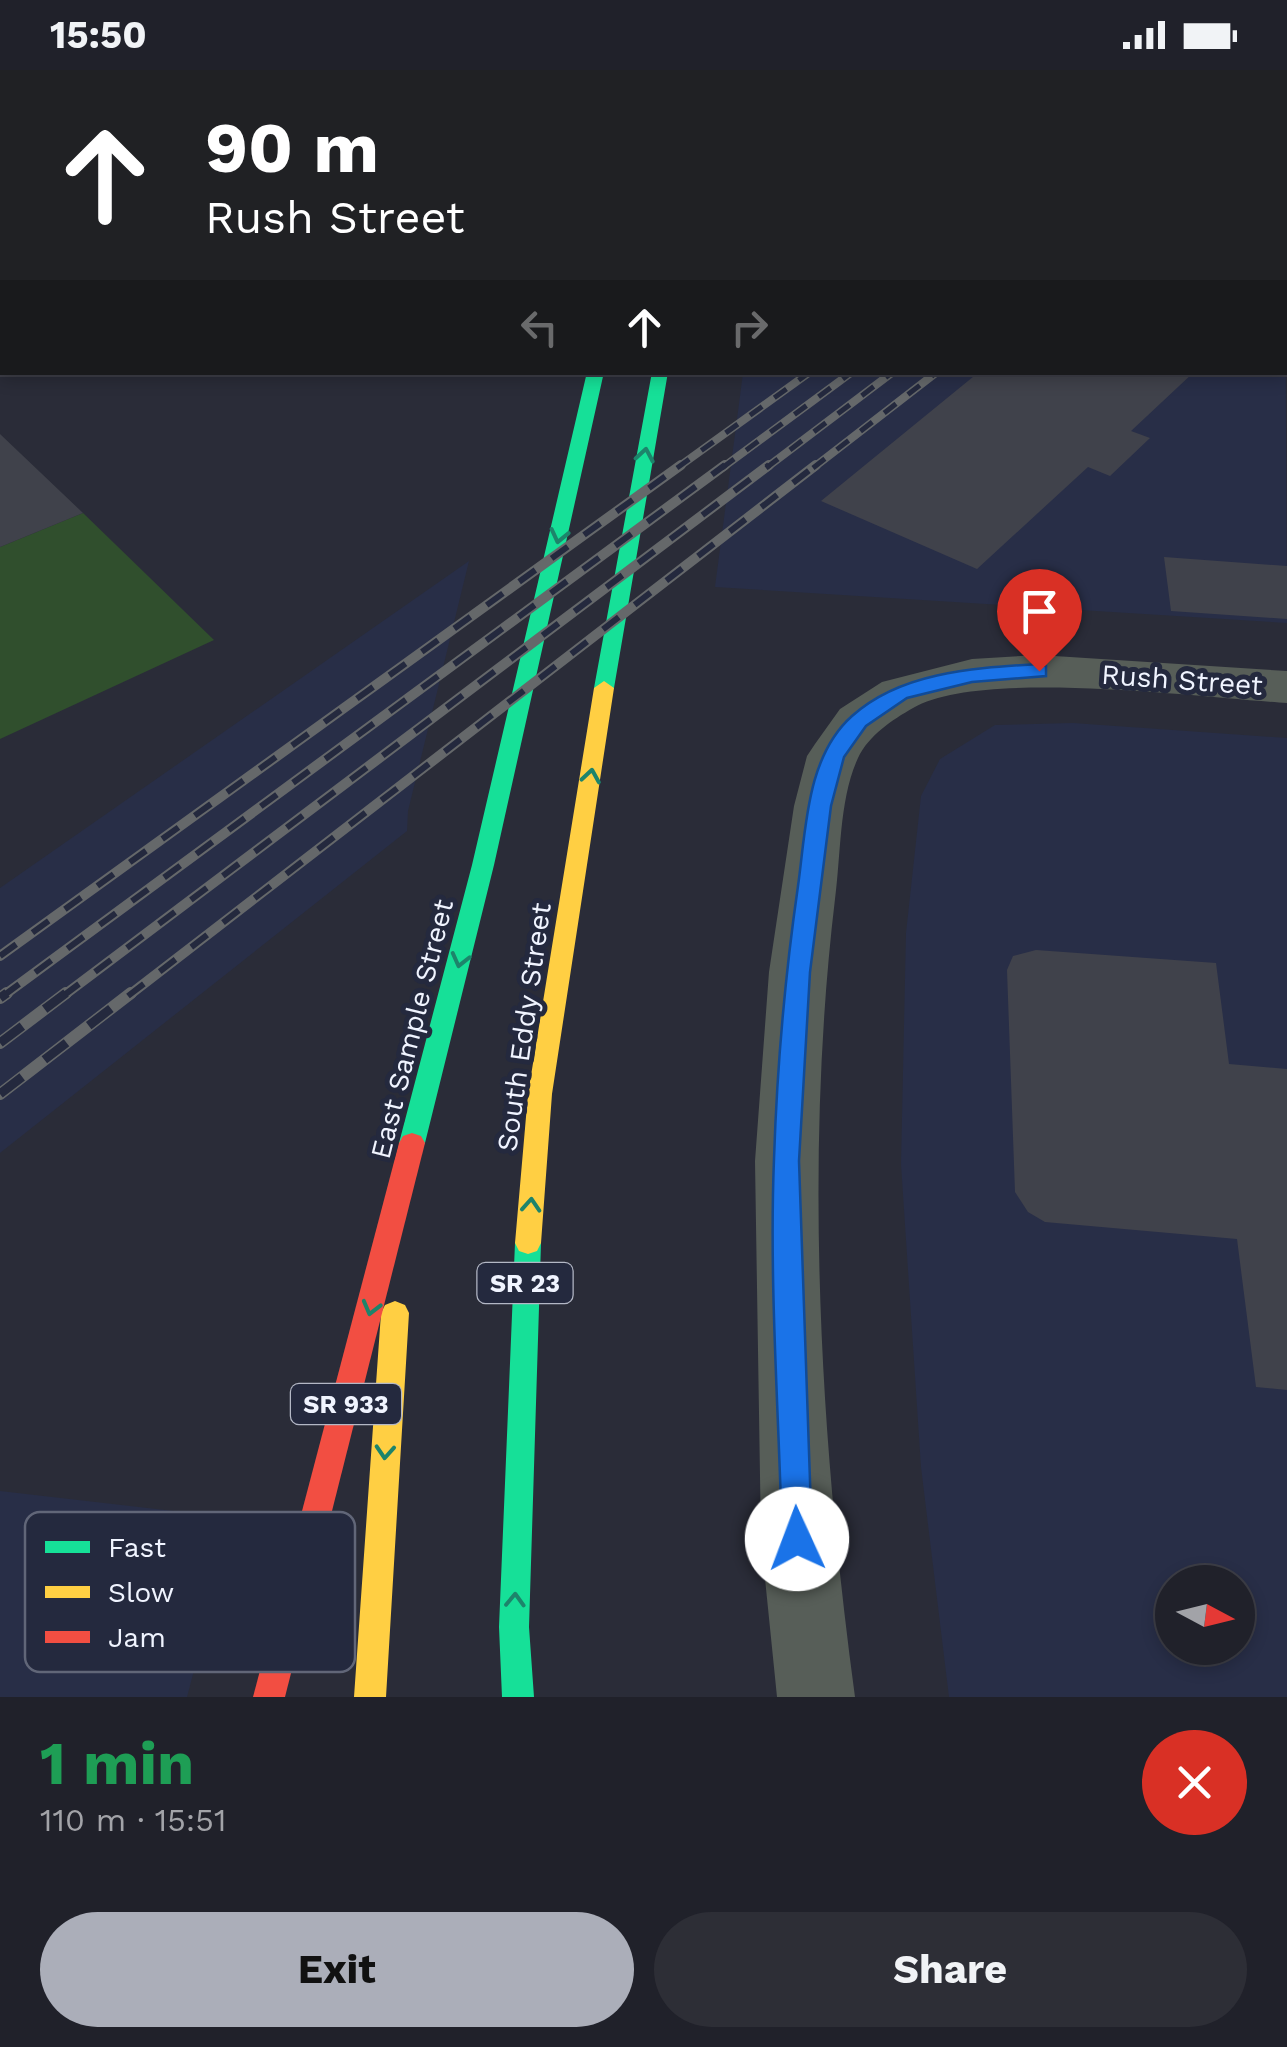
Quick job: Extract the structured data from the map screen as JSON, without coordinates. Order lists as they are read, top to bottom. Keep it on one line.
{"streets":{"main road":["South Eddy Street","East Sample Street","SR 23","SR 933"],"street":["Rush Street"]},"legend":["Fast","Slow","Jam"],"north":"right","page":{"status":"15:50","turn":["90 m","Rush Street"],"heading":["1 min","110 m · 15:51"],"buttons":["Exit","Share"]}}
